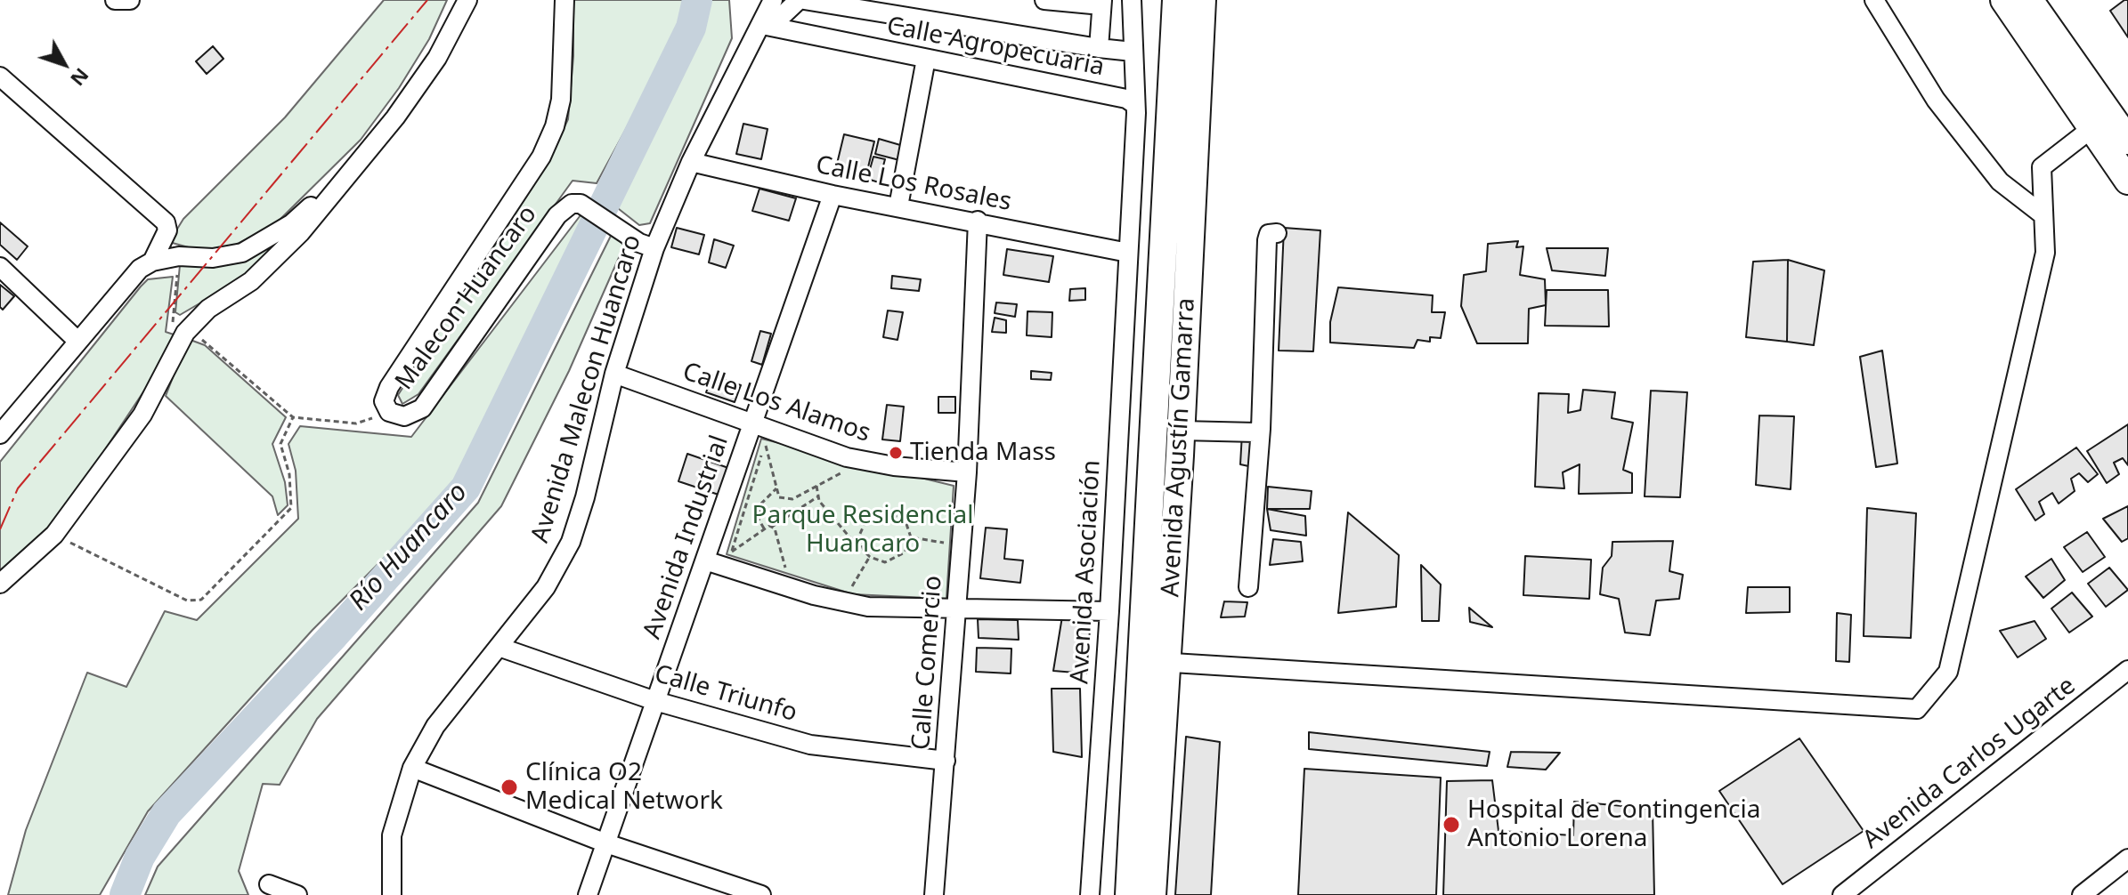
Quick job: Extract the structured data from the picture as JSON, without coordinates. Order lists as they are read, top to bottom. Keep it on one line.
{"streets":{"highway":["Avenida Agustín Gamarra"],"street":["Calle Agropecuaria","Calle Los Rosales","Malecon Huancaro","Avenida Malecon Huancaro","Calle Los Alamos","Avenida Industrial","Avenida Asociación","Calle Comercio","Calle Triunfo","Avenida Carlos Ugarte"]},"crossings":[["Calle Agropecuaria","Avenida Malecon Huancaro"],["Calle Agropecuaria","Avenida Asociación"],["Calle Los Rosales","Avenida Malecon Huancaro"],["Calle Los Rosales","Avenida Industrial"],["Calle Los Rosales","Avenida Asociación"],["Calle Los Rosales","Calle Comercio"],["Malecon Huancaro","Avenida Malecon Huancaro"],["Avenida Malecon Huancaro","Calle Los Alamos"],["Avenida Malecon Huancaro","Calle Triunfo"],["Calle Los Alamos","Avenida Industrial"],["Calle Los Alamos","Calle Comercio"],["Avenida Industrial","Calle Triunfo"],["Calle Comercio","Calle Triunfo"]],"water":["Río Huancaro"],"parks":["Parque Residencial Huancaro"],"places":["Tienda Mass","Clínica O2 Medical Network","Hospital de Contingencia Antonio Lorena"],"north":"bottom right"}
